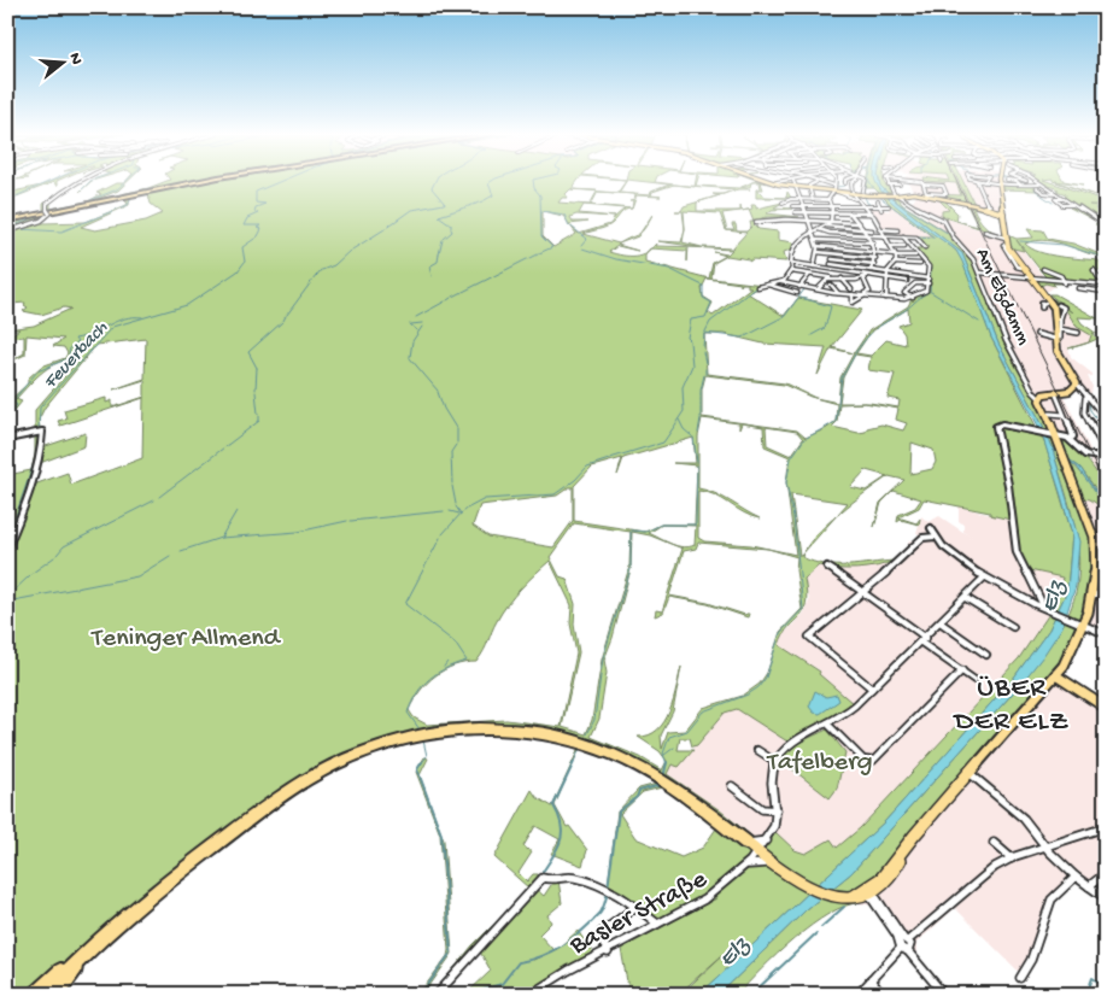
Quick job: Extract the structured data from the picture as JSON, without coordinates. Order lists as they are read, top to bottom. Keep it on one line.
{"streets":{"main road":["Am Elzdamm"],"street":["Basler Straße"]},"districts":["ÜBER DER ELZ"],"water":["Feuerbach","Elz"],"parks":["Teninger Allmend","Tafelberg"],"north":"right"}
